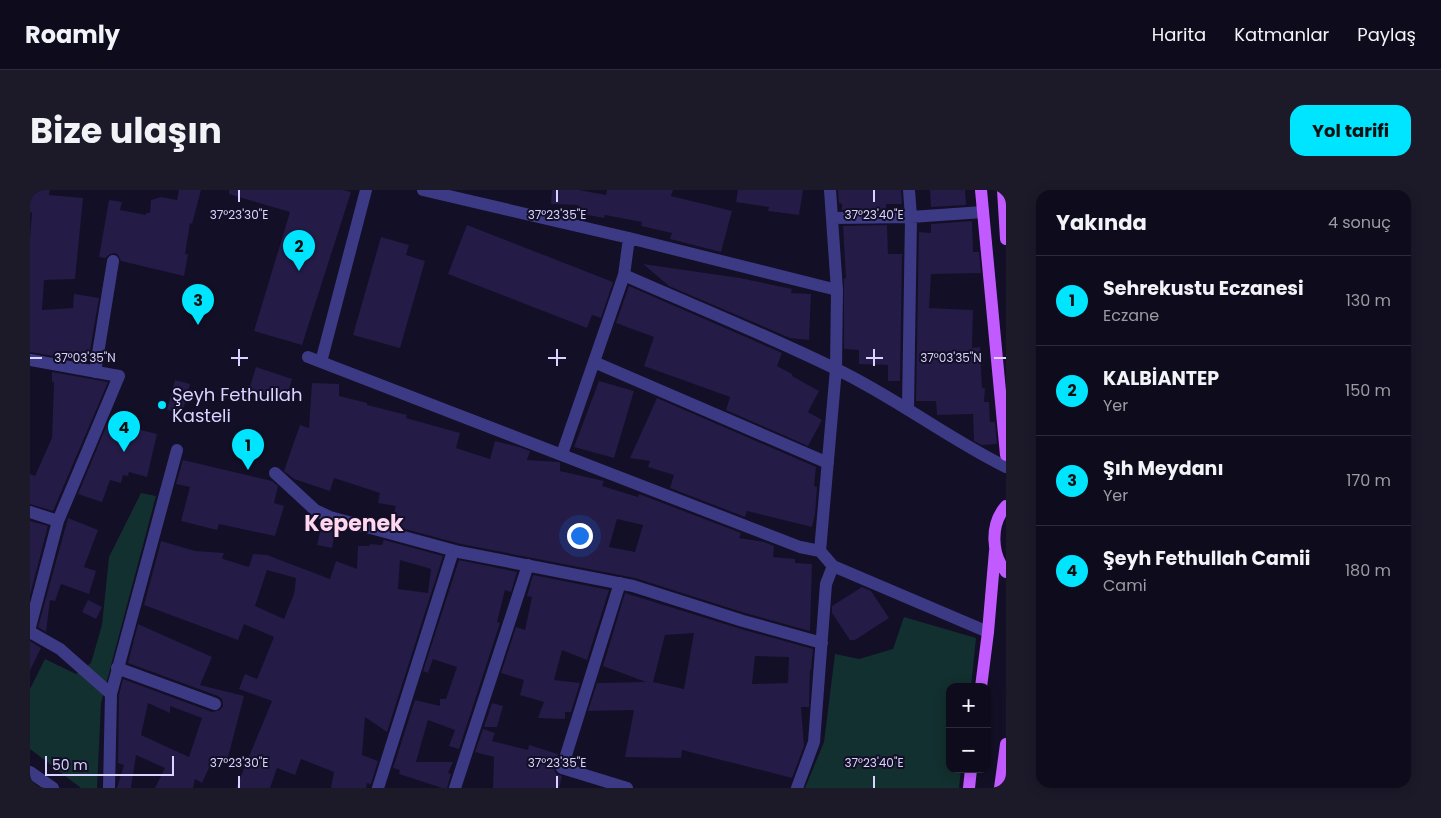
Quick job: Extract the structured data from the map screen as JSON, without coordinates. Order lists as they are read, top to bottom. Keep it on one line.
{"districts":["Kepenek"],"places":["Şeyh Fethullah Kasteli"],"scale_bar":"50 m","page":{"header":"Roamly","nav":["Harita","Katmanlar","Paylaş"],"title":"Bize ulaşın","buttons":"Yol tarifi","heading":["Yakında","4 sonuç"],"pins":["2","3","4","1"],"list":[{"mark":"1","name":"Sehrekustu Eczanesi","note":"Eczane","value":"130 m"},{"mark":"2","name":"KALBİANTEP","note":"Yer","value":"150 m"},{"mark":"3","name":"Şıh Meydanı","note":"Yer","value":"170 m"},{"mark":"4","name":"Şeyh Fethullah Camii","note":"Cami","value":"180 m"}],"map_buttons":["+","−"],"scale":"50 m"},"coordinates":["37°23'30\"E","37°23'35\"E","37°23'40\"E","37°03'35\"N"]}
